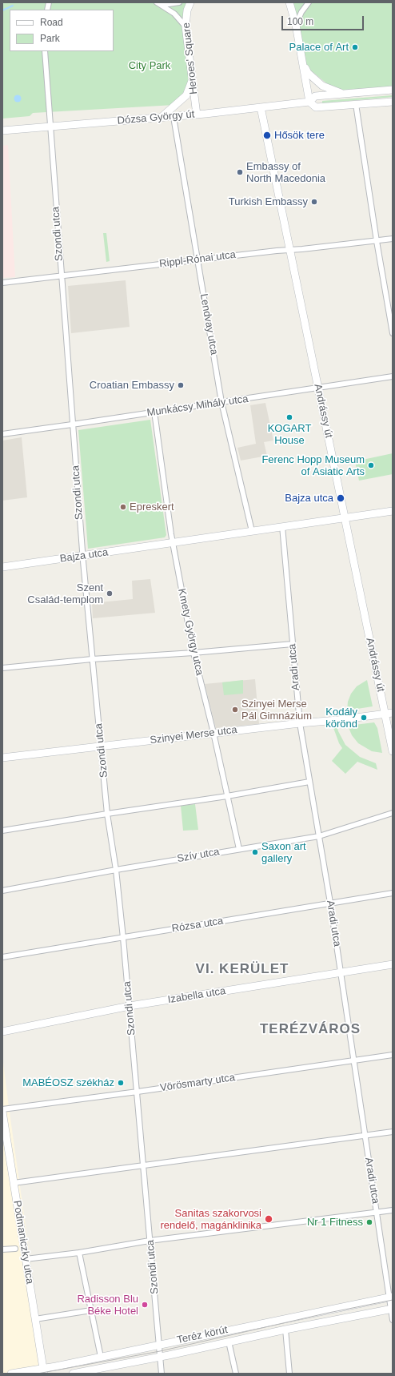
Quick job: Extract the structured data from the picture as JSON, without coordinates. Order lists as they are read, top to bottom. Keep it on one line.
{"streets":{"main road":["Heroes' Square","Dózsa György út","Andrássy út","Bajza utca","Szinyei Merse utca","Izabella utca","Podmaniczky utca","Teréz körút"],"street":["Szondi utca","Rippl-Rónai utca","Lendvay utca","Munkácsy Mihály utca","Kmety György utca","Aradi utca","Szív utca","Rózsa utca","Vörösmarty utca"]},"crossings":[["Heroes' Square","Dózsa György út"],["Dózsa György út","Szondi utca"],["Dózsa György út","Lendvay utca"],["Dózsa György út","Andrássy út"],["Szondi utca","Rippl-Rónai utca"],["Szondi utca","Munkácsy Mihály utca"],["Szondi utca","Bajza utca"],["Szondi utca","Szinyei Merse utca"],["Szondi utca","Szív utca"],["Szondi utca","Rózsa utca"],["Szondi utca","Izabella utca"],["Szondi utca","Vörösmarty utca"],["Szondi utca","Teréz körút"],["Rippl-Rónai utca","Lendvay utca"],["Rippl-Rónai utca","Andrássy út"],["Lendvay utca","Munkácsy Mihály utca"],["Lendvay utca","Bajza utca"],["Munkácsy Mihály utca","Andrássy út"],["Munkácsy Mihály utca","Kmety György utca"],["Andrássy út","Bajza utca"],["Andrássy út","Szinyei Merse utca"],["Bajza utca","Kmety György utca"],["Bajza utca","Aradi utca"],["Kmety György utca","Szinyei Merse utca"],["Kmety György utca","Szív utca"],["Aradi utca","Szinyei Merse utca"],["Aradi utca","Szív utca"],["Aradi utca","Rózsa utca"],["Aradi utca","Izabella utca"],["Aradi utca","Vörösmarty utca"],["Aradi utca","Teréz körút"],["Podmaniczky utca","Teréz körút"]],"districts":["VI. KERÜLET","TERÉZVÁROS"],"parks":["City Park"],"places":["Palace of Art","Hősök tere","Embassy of North Macedonia","Turkish Embassy","Croatian Embassy","KOGART House","Ferenc Hopp Museum of Asiatic Arts","Bajza utca","Epreskert","Szent Család-templom","Szinyei Merse Pál Gimnázium","Kodály körönd","Saxon art gallery","MABÉOSZ székház","Sanitas szakorvosi rendelő, magánklinika","Nr 1 Fitness","Radisson Blu Béke Hotel"],"legend":["Road","Park"],"scale_bar":"100 m"}
